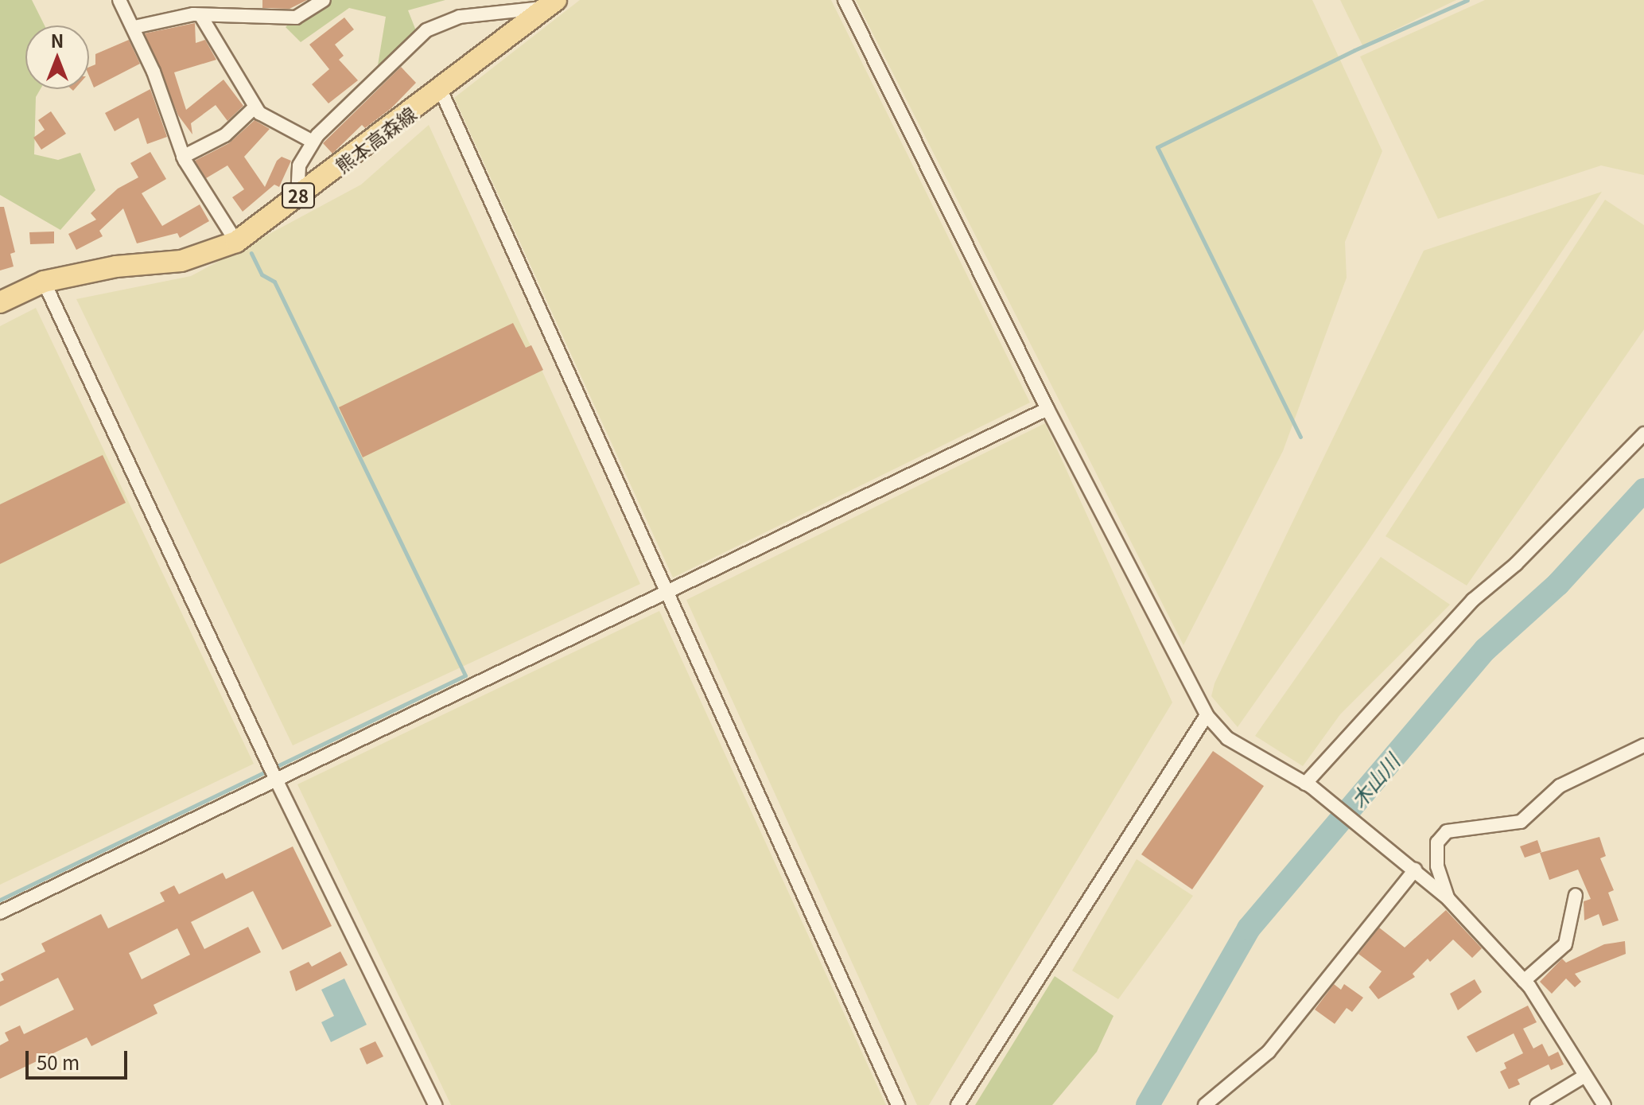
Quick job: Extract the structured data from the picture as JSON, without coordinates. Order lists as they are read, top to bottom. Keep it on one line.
{"streets":{"main road":["熊本高森線","28"]},"water":["木山川"],"scale_bar":"50 m","north":"top"}
